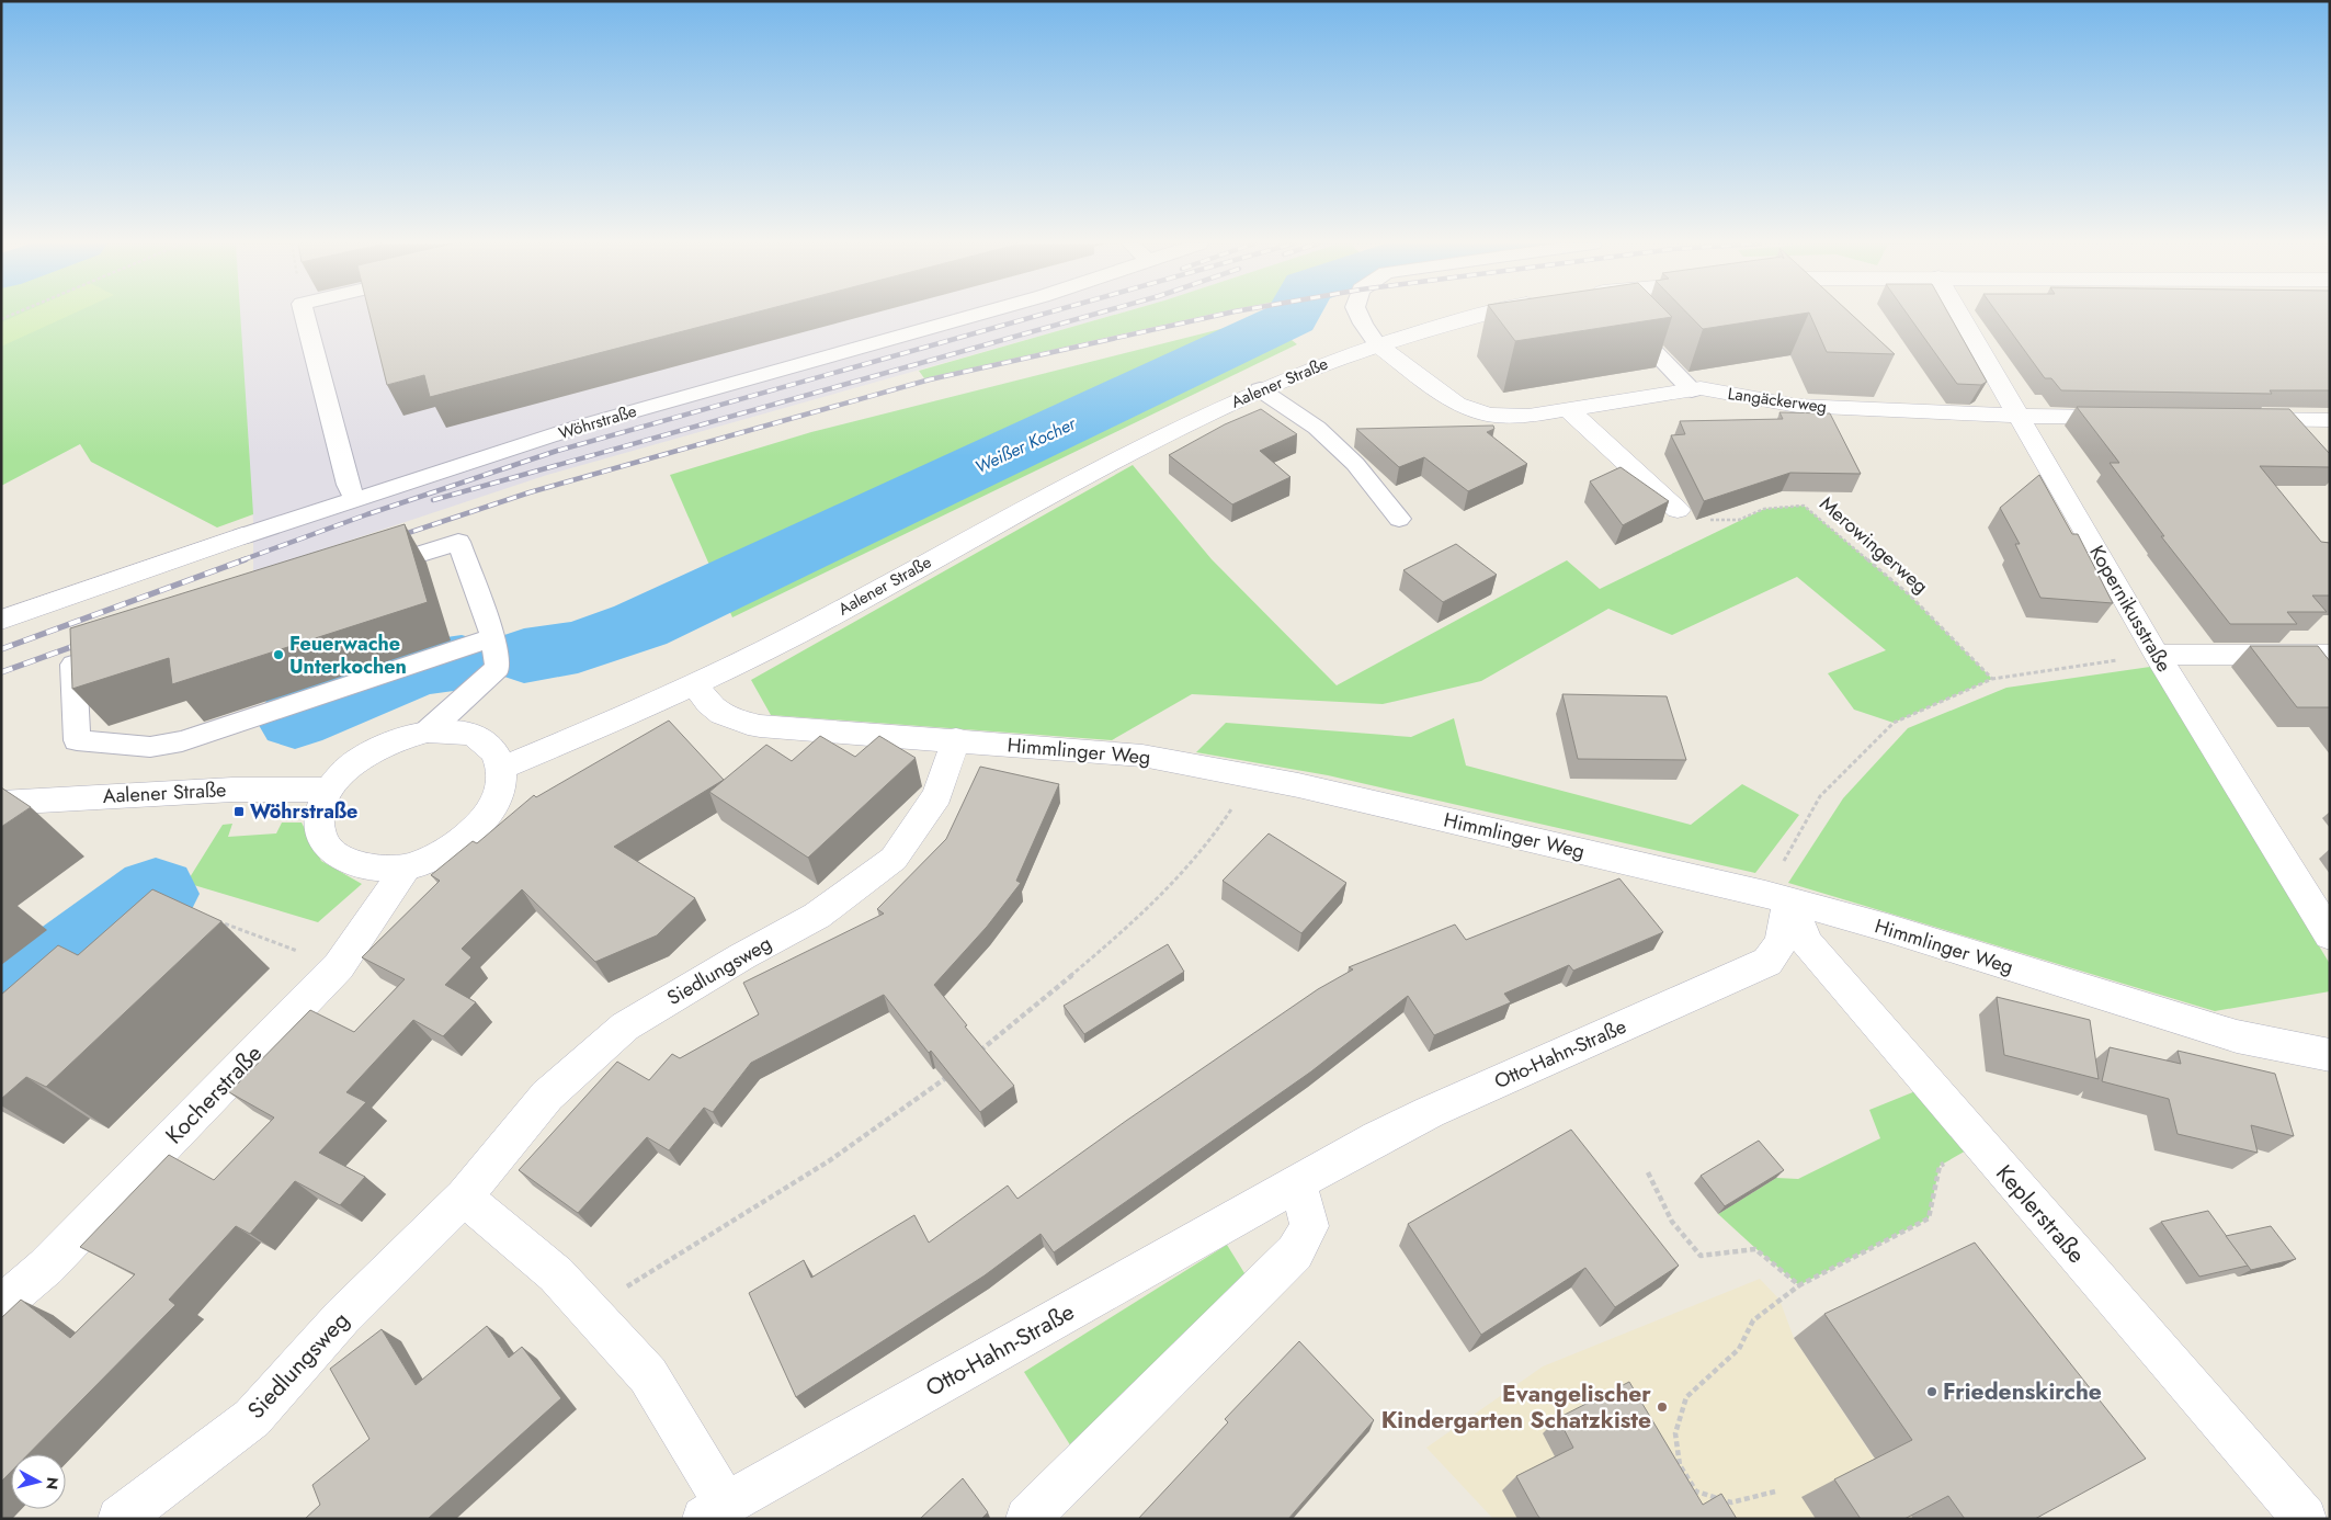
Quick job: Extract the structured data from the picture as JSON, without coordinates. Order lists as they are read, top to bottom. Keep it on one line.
{"streets":{"street":["Aalener Straße","Langäckerweg","Wöhrstraße","Kopernikusstraße","Himmlinger Weg","Siedlungsweg","Otto-Hahn-Straße","Kocherstraße","Keplerstraße"],"path":["Merowingerweg"]},"crossings":[["Aalener Straße","Langäckerweg"],["Aalener Straße","Himmlinger Weg"],["Aalener Straße","Kocherstraße"],["Langäckerweg","Kopernikusstraße"],["Himmlinger Weg","Siedlungsweg"],["Himmlinger Weg","Otto-Hahn-Straße"],["Himmlinger Weg","Keplerstraße"],["Otto-Hahn-Straße","Keplerstraße"]],"water":["Weißer Kocher"],"places":{"other":["Feuerwache Unterkochen","Friedenskirche","Evangelischer Kindergarten Schatzkiste"],"transit":["Wöhrstraße"]},"north":"right"}
